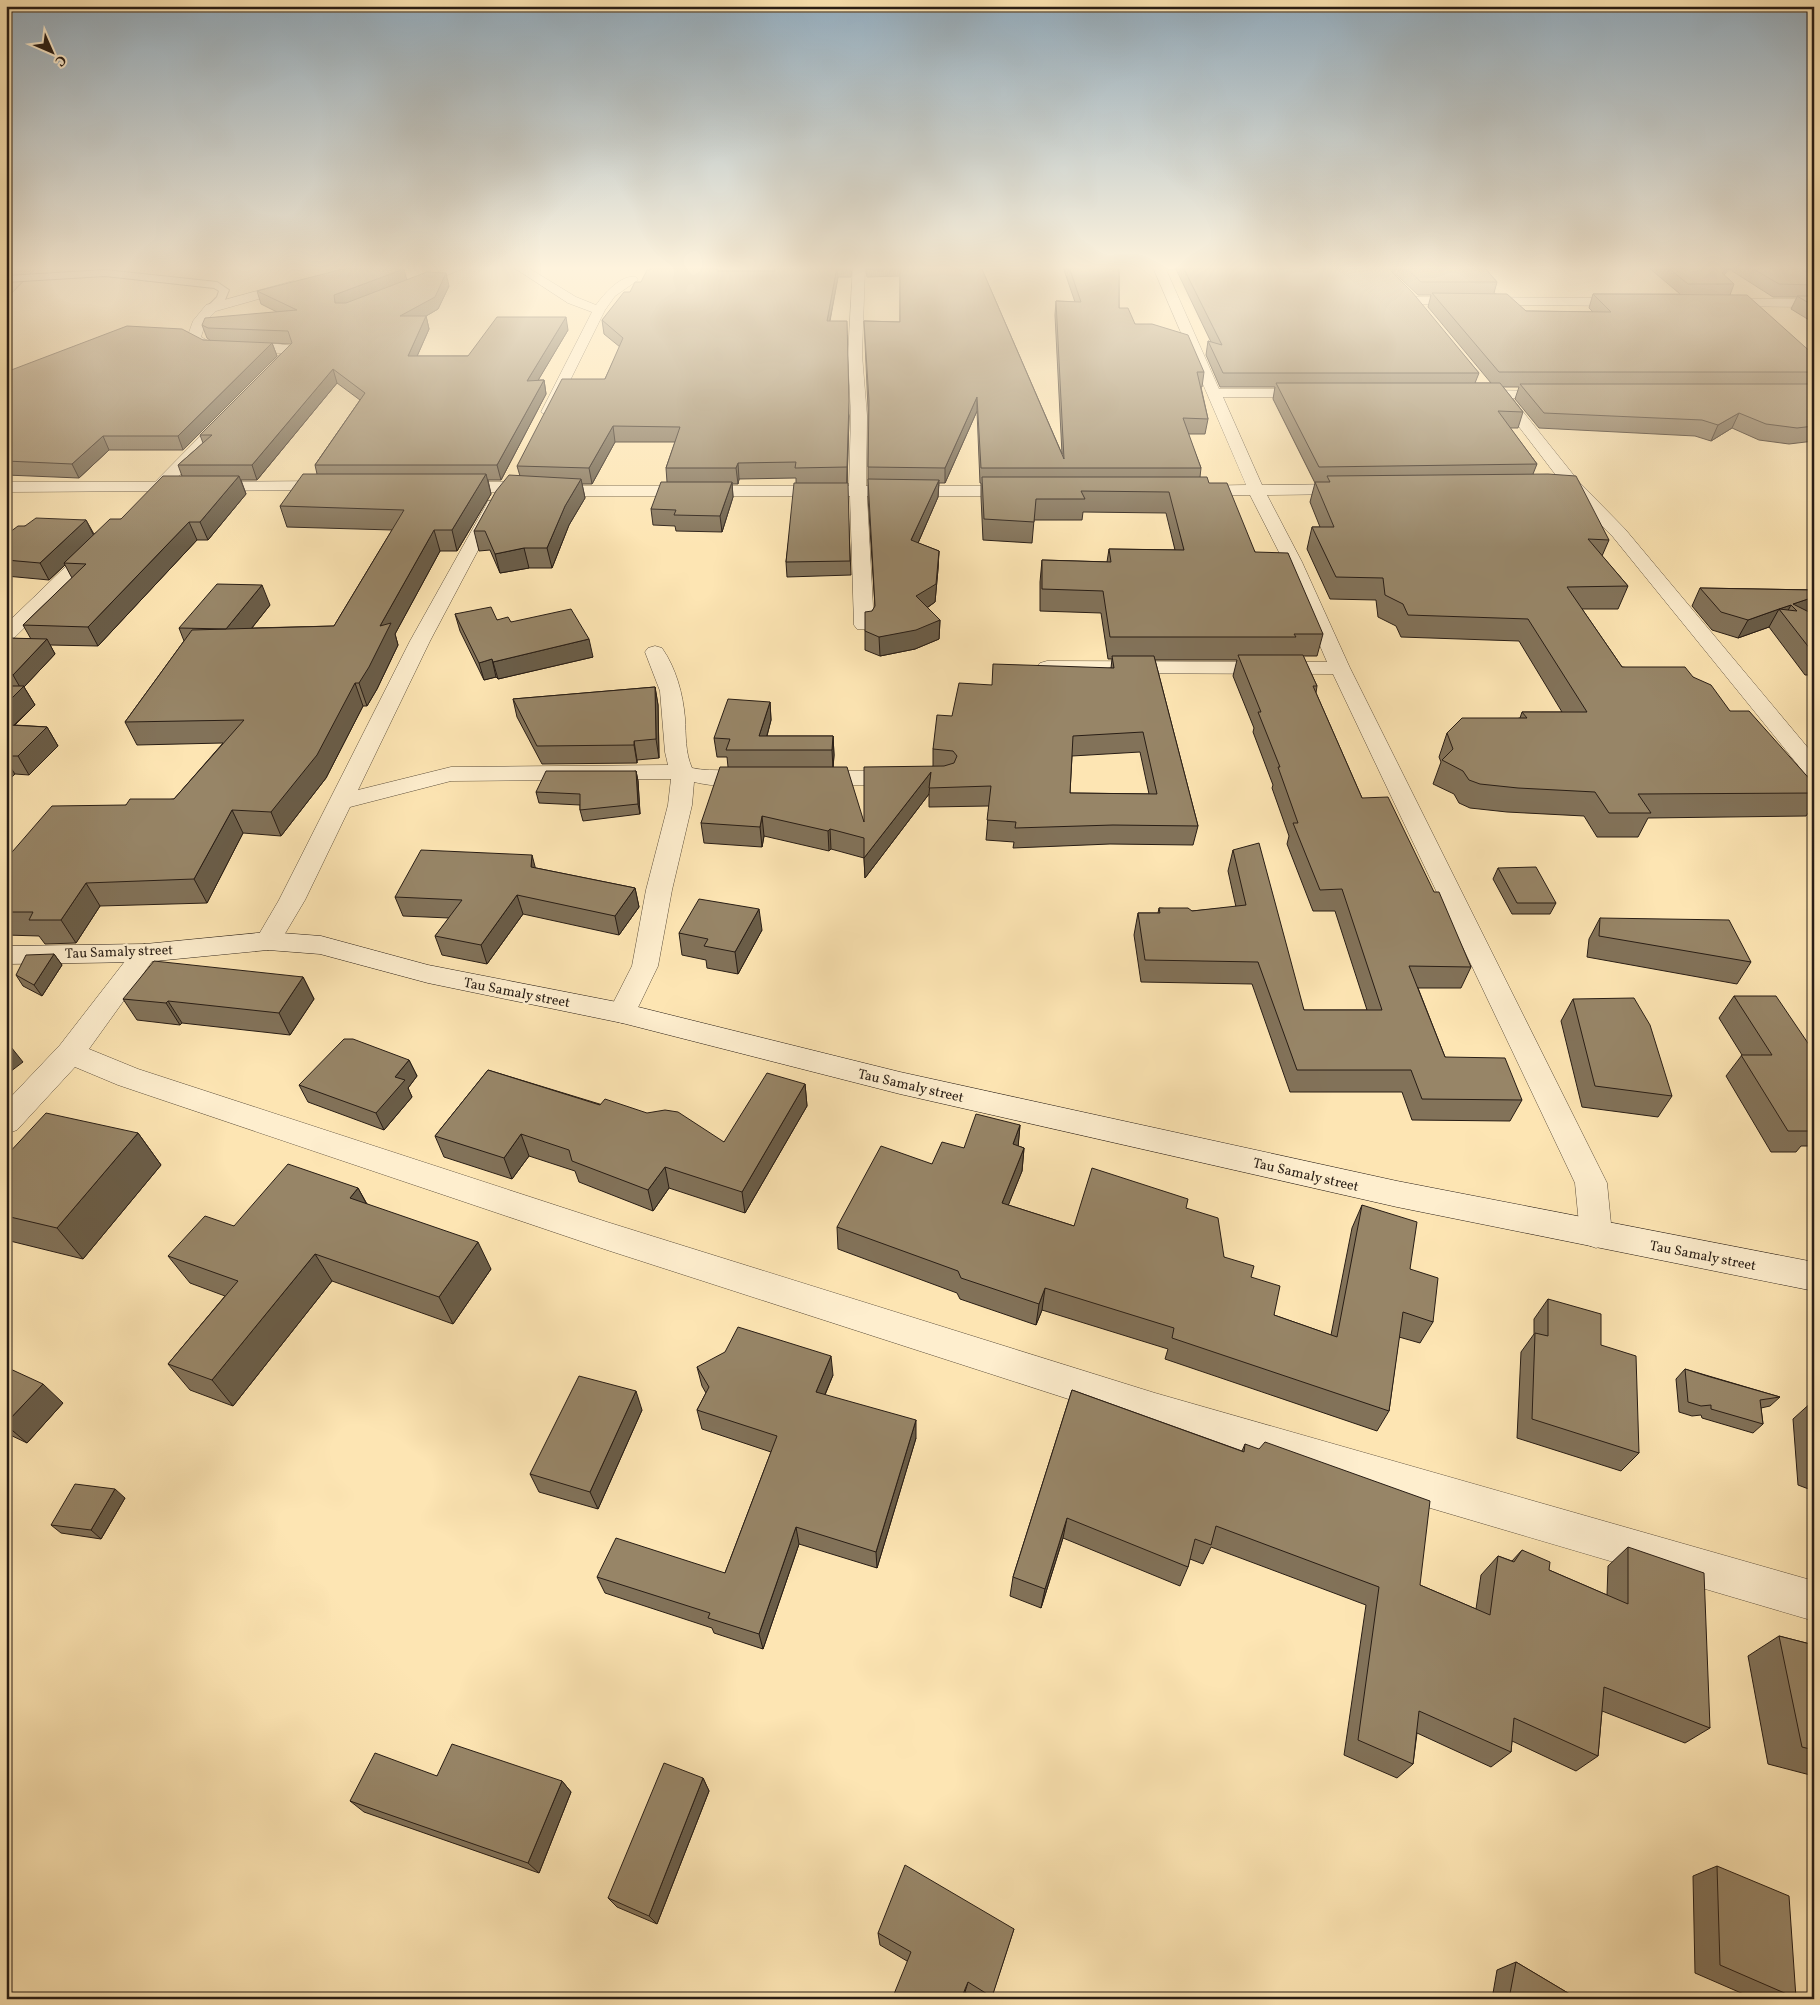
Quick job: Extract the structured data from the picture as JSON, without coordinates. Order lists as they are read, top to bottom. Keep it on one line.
{"streets":{"street":["Tau Samaly street"]},"north":"bottom right"}
